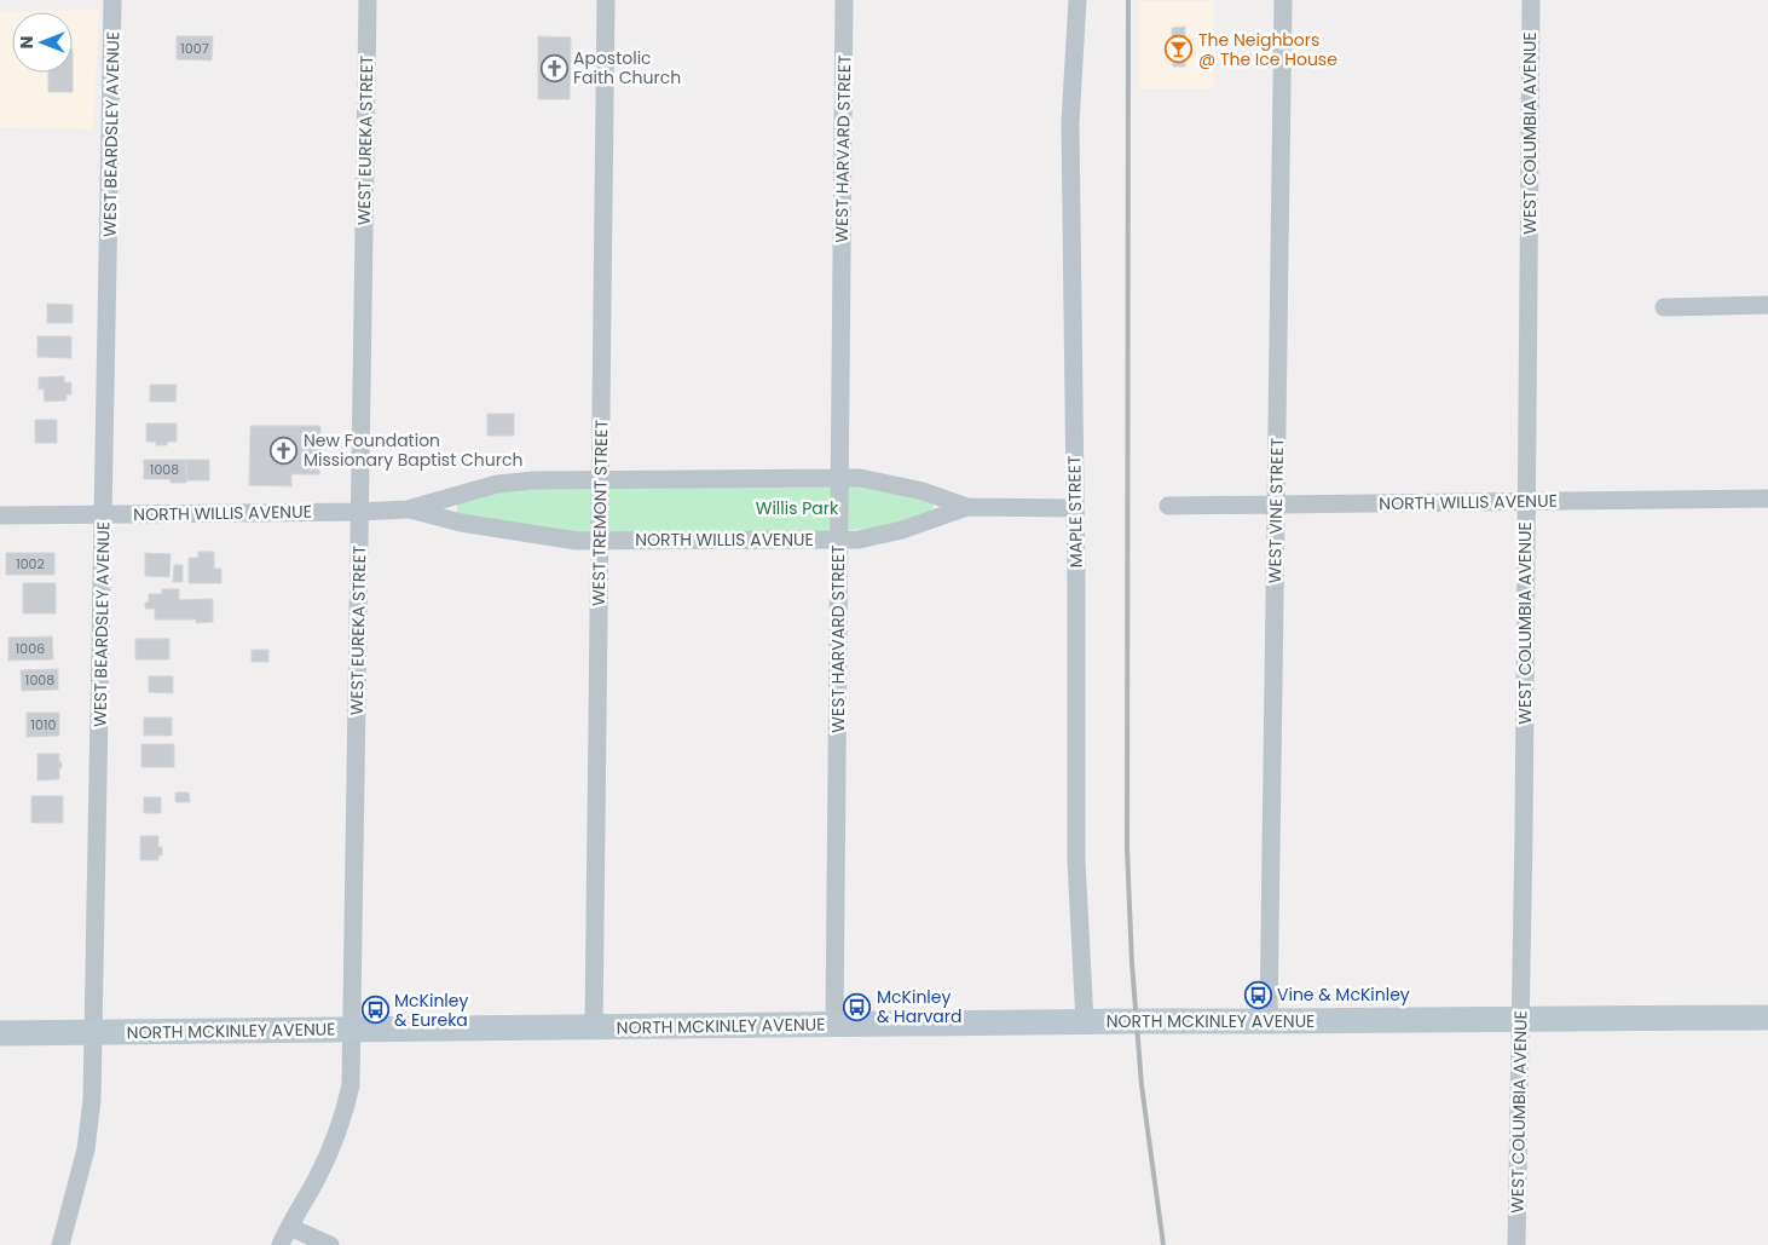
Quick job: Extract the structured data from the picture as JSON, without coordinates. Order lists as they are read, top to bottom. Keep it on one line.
{"streets":{"street":["WEST COLUMBIA AVENUE","WEST BEARDSLEY AVENUE","WEST EUREKA STREET","WEST HARVARD STREET","NORTH WILLIS AVENUE","WEST VINE STREET","MAPLE STREET","WEST TREMONT STREET","NORTH MCKINLEY AVENUE"]},"crossings":[["WEST COLUMBIA AVENUE","NORTH WILLIS AVENUE"],["WEST COLUMBIA AVENUE","NORTH MCKINLEY AVENUE"],["WEST BEARDSLEY AVENUE","NORTH WILLIS AVENUE"],["WEST BEARDSLEY AVENUE","NORTH MCKINLEY AVENUE"],["WEST EUREKA STREET","NORTH WILLIS AVENUE"],["WEST EUREKA STREET","NORTH MCKINLEY AVENUE"],["WEST HARVARD STREET","NORTH WILLIS AVENUE"],["WEST HARVARD STREET","NORTH MCKINLEY AVENUE"],["NORTH WILLIS AVENUE","WEST VINE STREET"],["NORTH WILLIS AVENUE","MAPLE STREET"],["NORTH WILLIS AVENUE","WEST TREMONT STREET"],["WEST VINE STREET","NORTH MCKINLEY AVENUE"],["MAPLE STREET","NORTH MCKINLEY AVENUE"],["WEST TREMONT STREET","NORTH MCKINLEY AVENUE"]],"parks":["Willis Park"],"places":{"bar":["The Neighbors @ The Ice House"],"church":["Apostolic Faith Church","New Foundation Missionary Baptist Church"],"bus stop":["Vine & McKinley","McKinley & Harvard","McKinley & Eureka"]},"house_numbers":["1007","1008","1002","1006","1008","1010"],"north":"left"}
